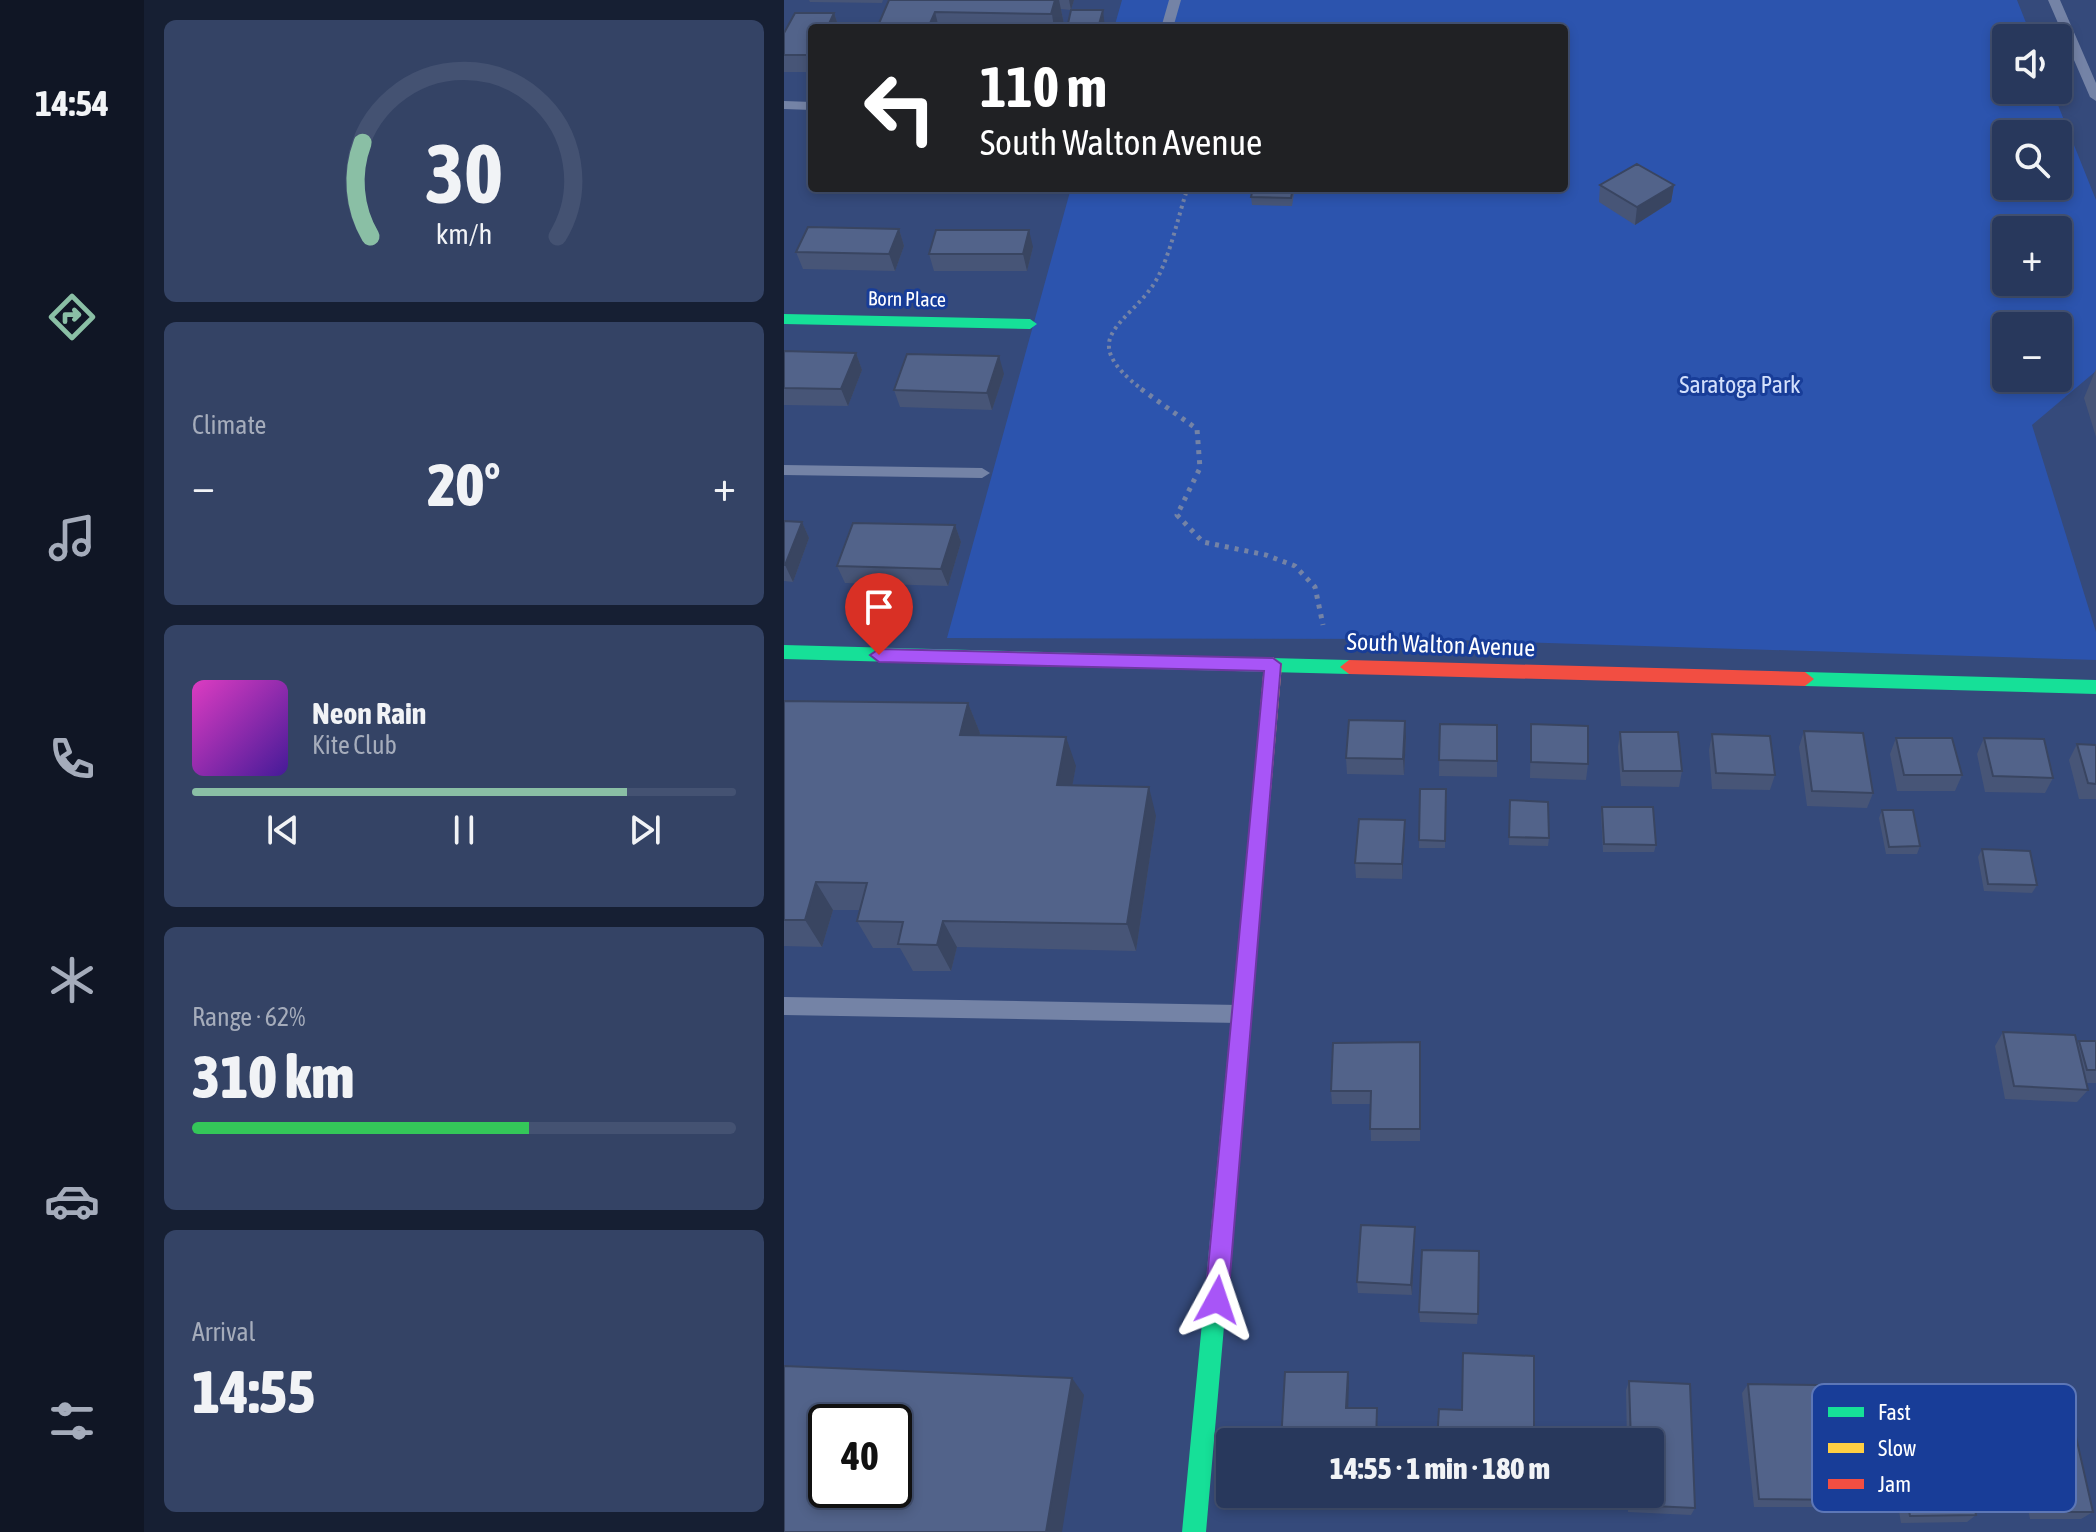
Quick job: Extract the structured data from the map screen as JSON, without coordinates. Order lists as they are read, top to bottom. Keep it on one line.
{"streets":{"street":["Born Place","South Walton Avenue"]},"parks":["Saratoga Park"],"legend":["Fast","Slow","Jam"],"page":{"tabs":"14:54","map_buttons":["+","−"],"turn":["110 m","South Walton Avenue"],"tile":["Climate",["Range · 62%","310 km"],["Arrival","14:55"]],"heat":["−","20°","+"],"song":["Neon Rain","Kite Club"],"limit":"40","trip":"14:55 · 1 min · 180 m","gauge":["30","km/h"]}}
